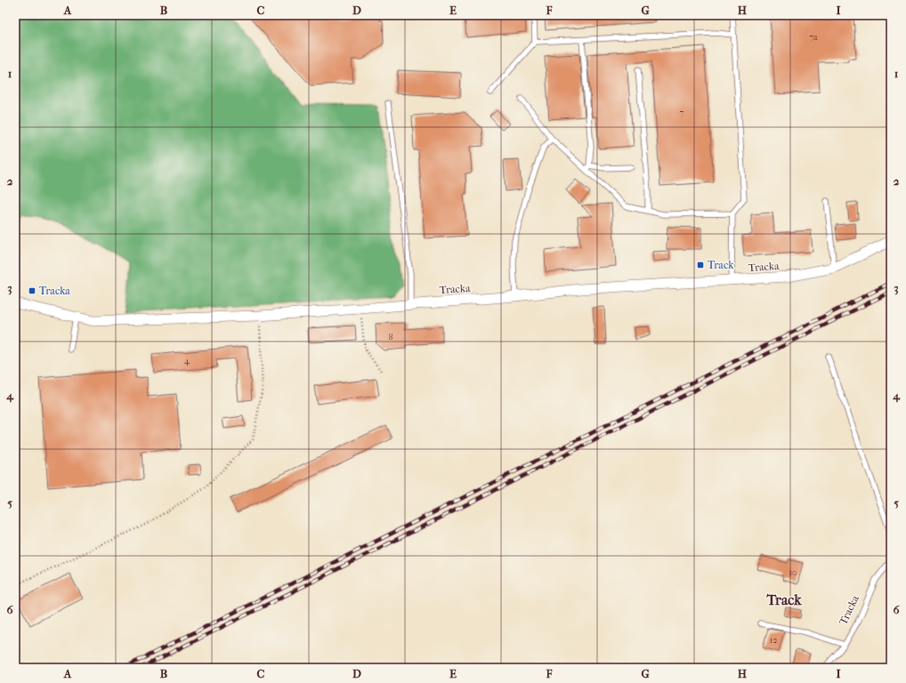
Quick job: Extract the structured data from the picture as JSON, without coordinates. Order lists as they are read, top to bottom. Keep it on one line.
{"streets":{"street":["Tracka"]},"districts":["Track"],"places":{"transit":["Track","Tracka"]},"house_numbers":["7a","7","8","4","10","12"],"grid":{"columns":["A","B","C","D","E","F","G","H","I"],"rows":["1","2","3","4","5","6"]}}
